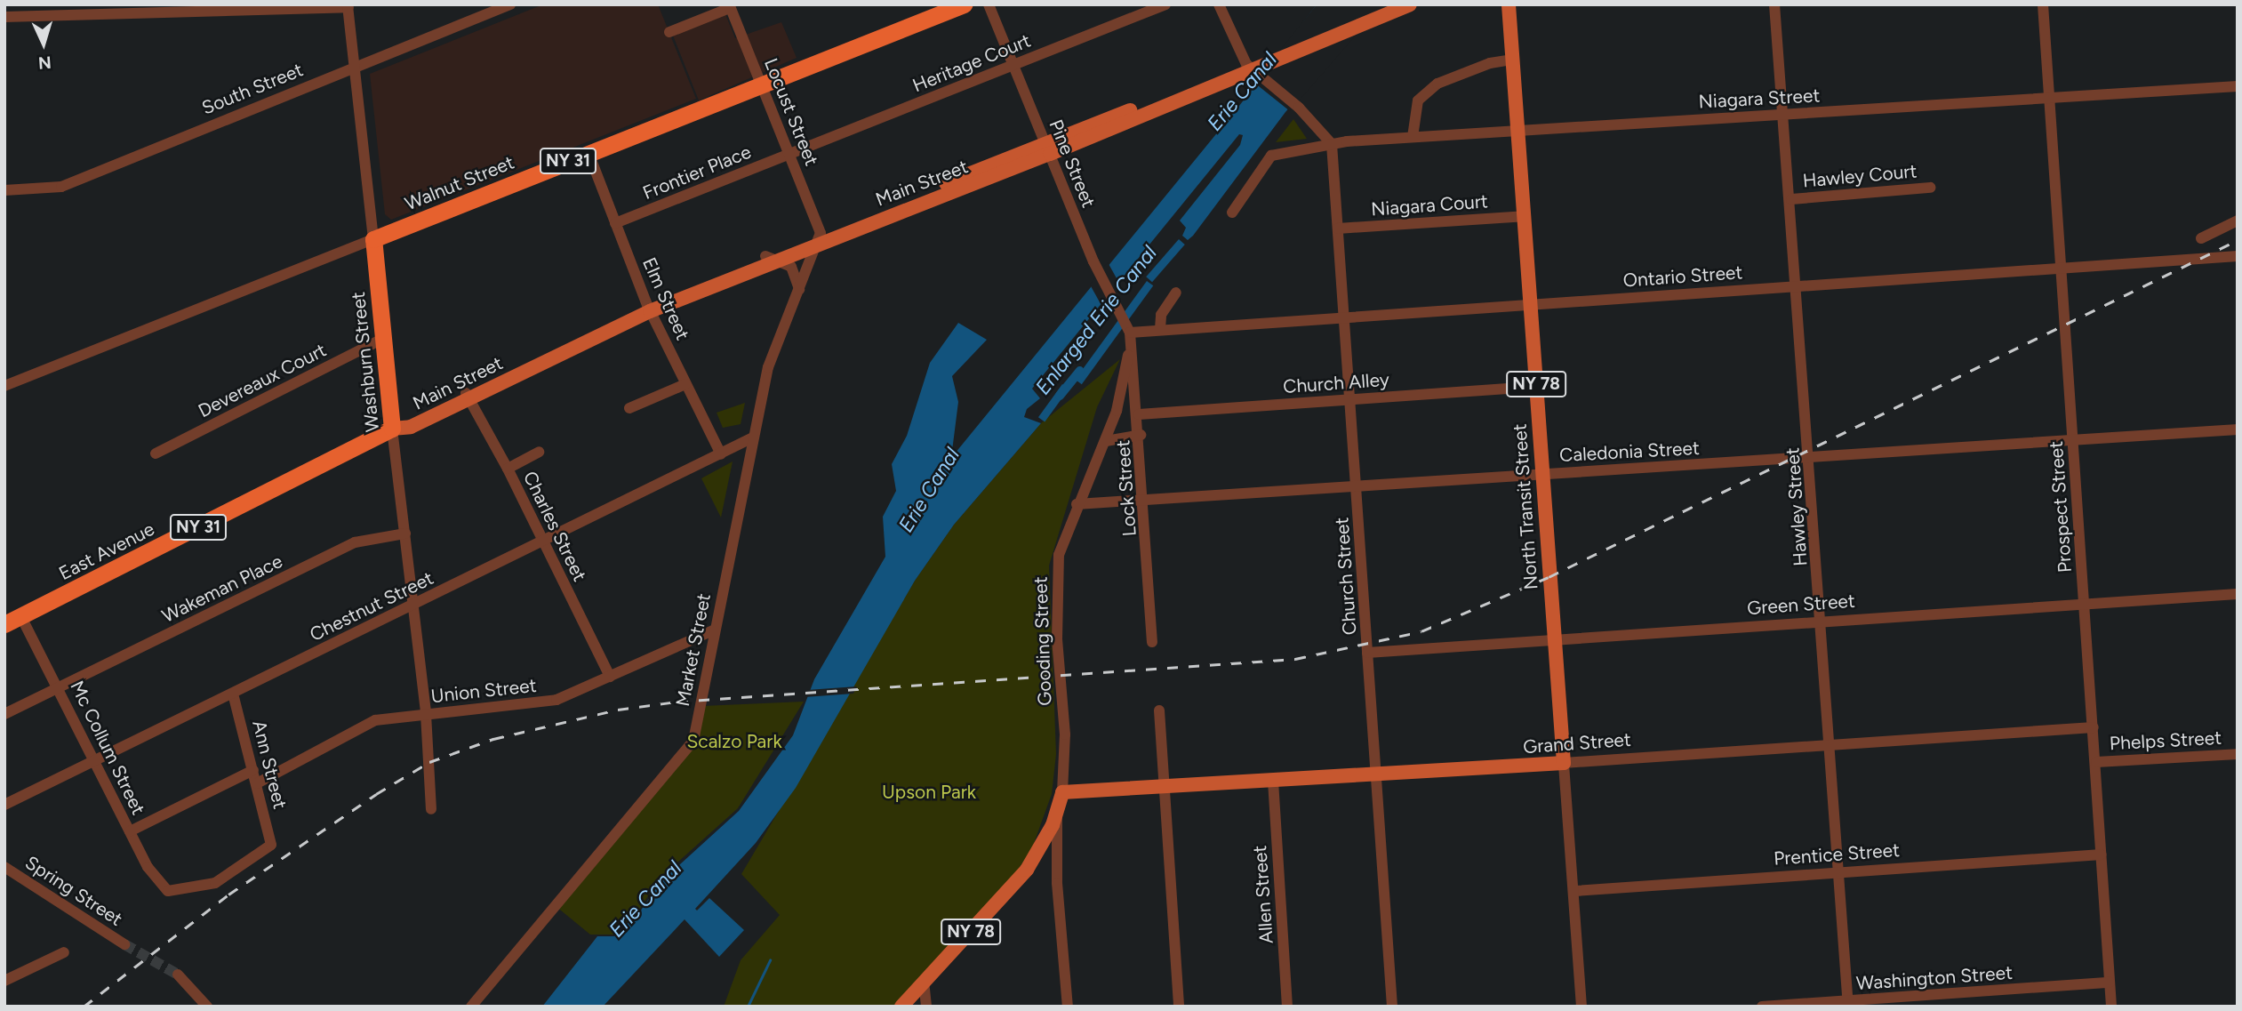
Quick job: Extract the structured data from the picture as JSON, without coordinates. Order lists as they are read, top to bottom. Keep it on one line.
{"streets":{"highway":["NY 31","Walnut Street","Washburn Street","East Avenue"],"main road":["Main Street","NY 78","North Transit Street","Gooding Street","Grand Street"],"street":["Heritage Court","South Street","Niagara Street","Locust Street","Pine Street","Frontier Place","Hawley Court","Niagara Court","Ontario Street","Elm Street","Devereaux Court","Church Alley","Caledonia Street","Lock Street","Hawley Street","Prospect Street","Charles Street","Church Street","Wakeman Place","Green Street","Chestnut Street","Market Street","Union Street","Phelps Street","Mc Collum Street","Ann Street","Prentice Street","Spring Street","Allen Street","Washington Street"]},"crossings":[["Heritage Court","Locust Street"],["Heritage Court","Pine Street"],["Heritage Court","Frontier Place"],["South Street","Washburn Street"],["Niagara Street","North Transit Street"],["Niagara Street","Hawley Street"],["Niagara Street","Prospect Street"],["Niagara Street","Church Street"],["Locust Street","Frontier Place"],["Locust Street","Walnut Street"],["Locust Street","Main Street"],["Locust Street","Market Street"],["Pine Street","Main Street"],["Pine Street","Ontario Street"],["Pine Street","Lock Street"],["Pine Street","Gooding Street"],["Frontier Place","Elm Street"],["Hawley Court","Hawley Street"],["Walnut Street","Elm Street"],["Walnut Street","Washburn Street"],["Main Street","Elm Street"],["Main Street","Washburn Street"],["Main Street","Charles Street"],["Main Street","East Avenue"],["Main Street","Market Street"],["Niagara Court","North Transit Street"],["Niagara Court","Church Street"],["Ontario Street","Lock Street"],["Ontario Street","North Transit Street"],["Ontario Street","Hawley Street"],["Ontario Street","Prospect Street"],["Ontario Street","Church Street"],["Ontario Street","Gooding Street"],["Elm Street","Chestnut Street"],["Washburn Street","Devereaux Court"],["Washburn Street","East Avenue"],["Washburn Street","Wakeman Place"],["Washburn Street","Chestnut Street"],["Washburn Street","Union Street"],["Church Alley","Lock Street"],["Church Alley","North Transit Street"],["Church Alley","Church Street"],["NY 78","Gooding Street"],["Caledonia Street","Lock Street"],["Caledonia Street","North Transit Street"],["Caledonia Street","Hawley Street"],["Caledonia Street","Prospect Street"],["Caledonia Street","Church Street"],["Caledonia Street","Gooding Street"],["Lock Street","Gooding Street"],["North Transit Street","Green Street"],["North Transit Street","Grand Street"],["North Transit Street","Prentice Street"],["Hawley Street","Green Street"],["Hawley Street","Grand Street"],["Hawley Street","Prentice Street"],["Hawley Street","Washington Street"],["Prospect Street","Green Street"],["Prospect Street","Phelps Street"],["Prospect Street","Grand Street"],["Prospect Street","Prentice Street"],["Prospect Street","Washington Street"],["Charles Street","Chestnut Street"],["Charles Street","Union Street"],["East Avenue","Mc Collum Street"],["Church Street","Green Street"],["Church Street","Grand Street"],["Wakeman Place","Mc Collum Street"],["Chestnut Street","Market Street"],["Chestnut Street","Mc Collum Street"],["Chestnut Street","Ann Street"],["Gooding Street","Grand Street"],["Market Street","Union Street"],["Union Street","Ann Street"],["Grand Street","Allen Street"],["Mc Collum Street","Ann Street"]],"water":["Erie Canal","Enlarged Erie Canal"],"parks":["Scalzo Park","Upson Park"],"north":"bottom"}
